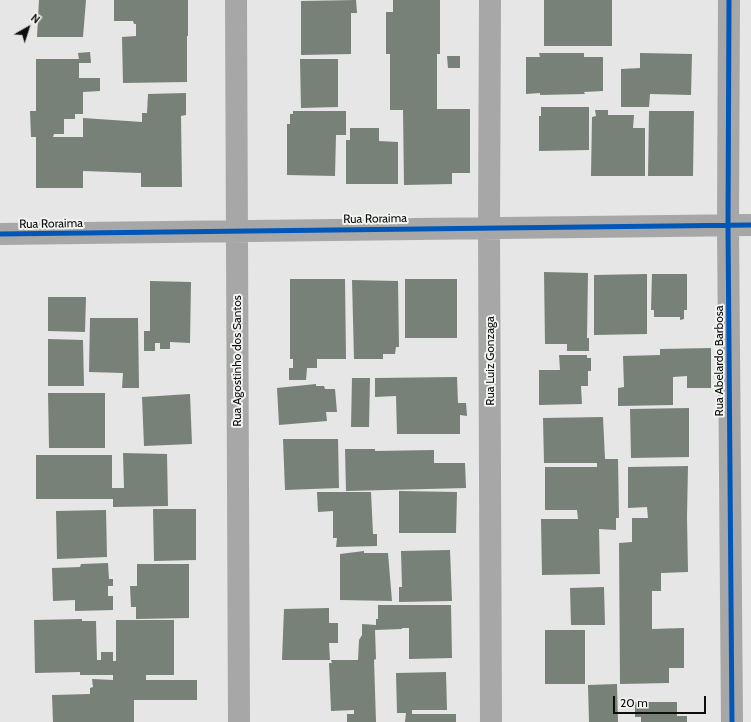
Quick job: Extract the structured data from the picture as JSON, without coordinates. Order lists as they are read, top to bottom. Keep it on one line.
{"streets":{"street":["Rua Roraima","Rua Agostinho dos Santos","Rua Luiz Gonzaga","Rua Abelardo Barbosa"]},"crossings":[["Rua Roraima","Rua Agostinho dos Santos"],["Rua Roraima","Rua Luiz Gonzaga"],["Rua Roraima","Rua Abelardo Barbosa"]],"scale_bar":"20 m","north":"top right"}
